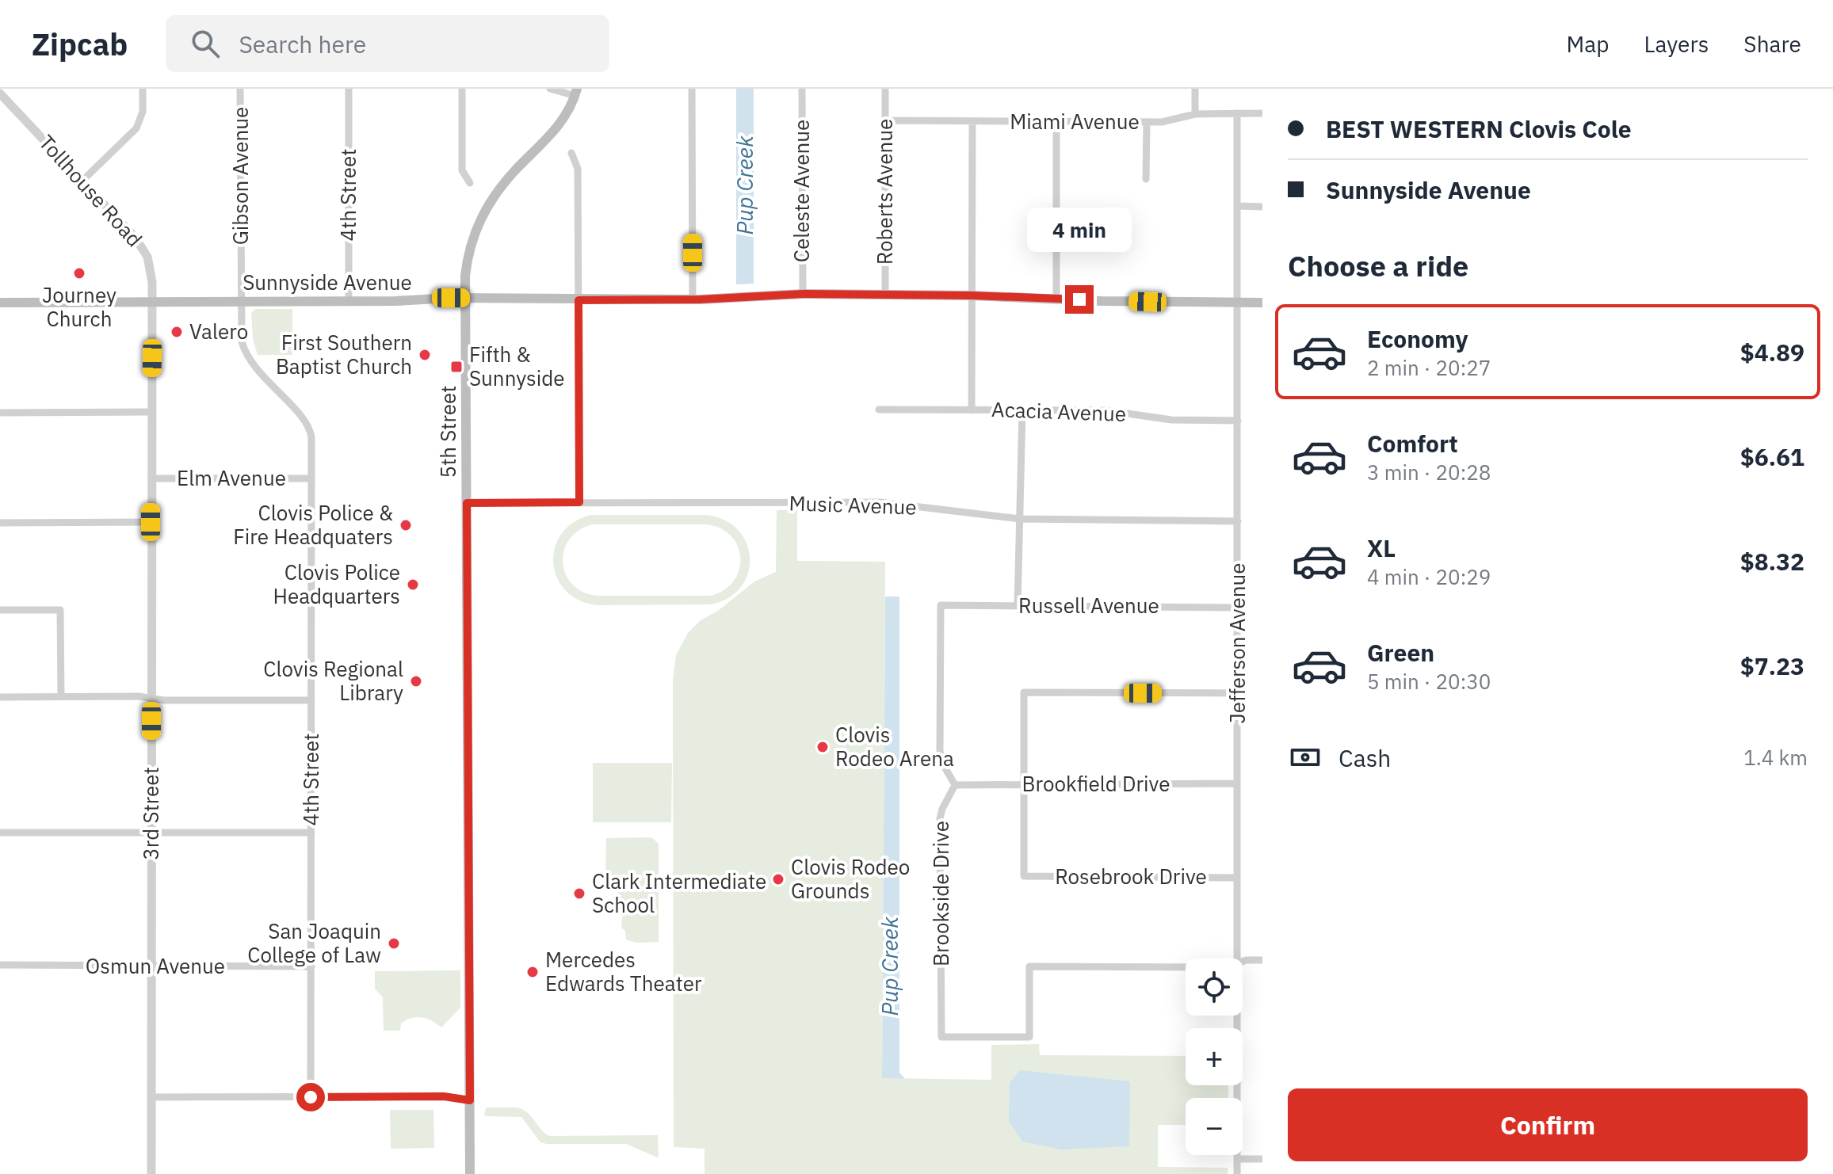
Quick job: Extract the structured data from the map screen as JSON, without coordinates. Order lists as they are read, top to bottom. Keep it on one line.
{"streets":{"main road":["Sunnyside Avenue","5th Street"],"street":["Miami Avenue","Gibson Avenue","Tollhouse Road","Celeste Avenue","Roberts Avenue","4th Street","Acacia Avenue","Elm Avenue","Music Avenue","Russell Avenue","Jefferson Avenue","Brookfield Drive","3rd Street","Rosebrook Drive","Brookside Drive","Osmun Avenue"]},"crossings":[["Miami Avenue","Roberts Avenue"],["Miami Avenue","Jefferson Avenue"],["Gibson Avenue","4th Street"],["Gibson Avenue","Sunnyside Avenue"],["Tollhouse Road","Sunnyside Avenue"],["Tollhouse Road","3rd Street"],["Celeste Avenue","Sunnyside Avenue"],["Roberts Avenue","Sunnyside Avenue"],["4th Street","Sunnyside Avenue"],["4th Street","Elm Avenue"],["4th Street","Osmun Avenue"],["Sunnyside Avenue","5th Street"],["Sunnyside Avenue","Jefferson Avenue"],["Sunnyside Avenue","3rd Street"],["Acacia Avenue","Jefferson Avenue"],["5th Street","Music Avenue"],["Elm Avenue","3rd Street"],["Music Avenue","Jefferson Avenue"],["Russell Avenue","Jefferson Avenue"],["Russell Avenue","Brookfield Drive"],["Russell Avenue","Brookside Drive"],["Jefferson Avenue","Brookfield Drive"],["Jefferson Avenue","Rosebrook Drive"],["Brookfield Drive","Rosebrook Drive"],["Brookfield Drive","Brookside Drive"],["3rd Street","Osmun Avenue"]],"water":["Pup Creek"],"places":{"other":["Journey Church","Valero","First Southern Baptist Church","Clovis Police & Fire Headquaters","Clovis Police Headquarters","Clovis Regional Library","Clovis Rodeo Arena","Clovis Rodeo Grounds","Clark Intermediate School","San Joaquin College of Law","Mercedes Edwards Theater"],"transit":["Fifth & Sunnyside"]},"page":{"header":"Zipcab","search":"Search here","nav":["Map","Layers","Share"],"banner":["BEST WESTERN Clovis Cole","Sunnyside Avenue"],"bubble":"4 min","heading":"Choose a ride","list":[{"name":"Economy","note":"2 min · 20:27","value":"$4.89"},{"name":"Comfort","note":"3 min · 20:28","value":"$6.61"},{"name":"XL","note":"4 min · 20:29","value":"$8.32"},{"name":"Green","note":"5 min · 20:30","value":"$7.23"}],"pay":["Cash","1.4 km"],"map_buttons":["+","−"],"buttons":"Confirm"}}
